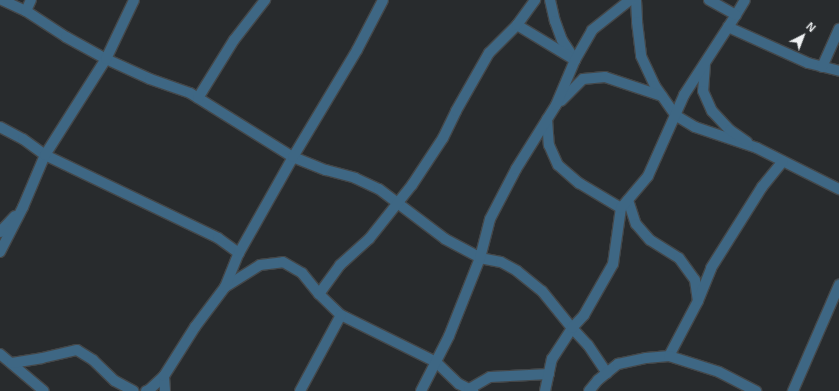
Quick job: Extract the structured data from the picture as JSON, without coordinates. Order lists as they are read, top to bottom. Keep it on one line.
{"north":"top right"}
